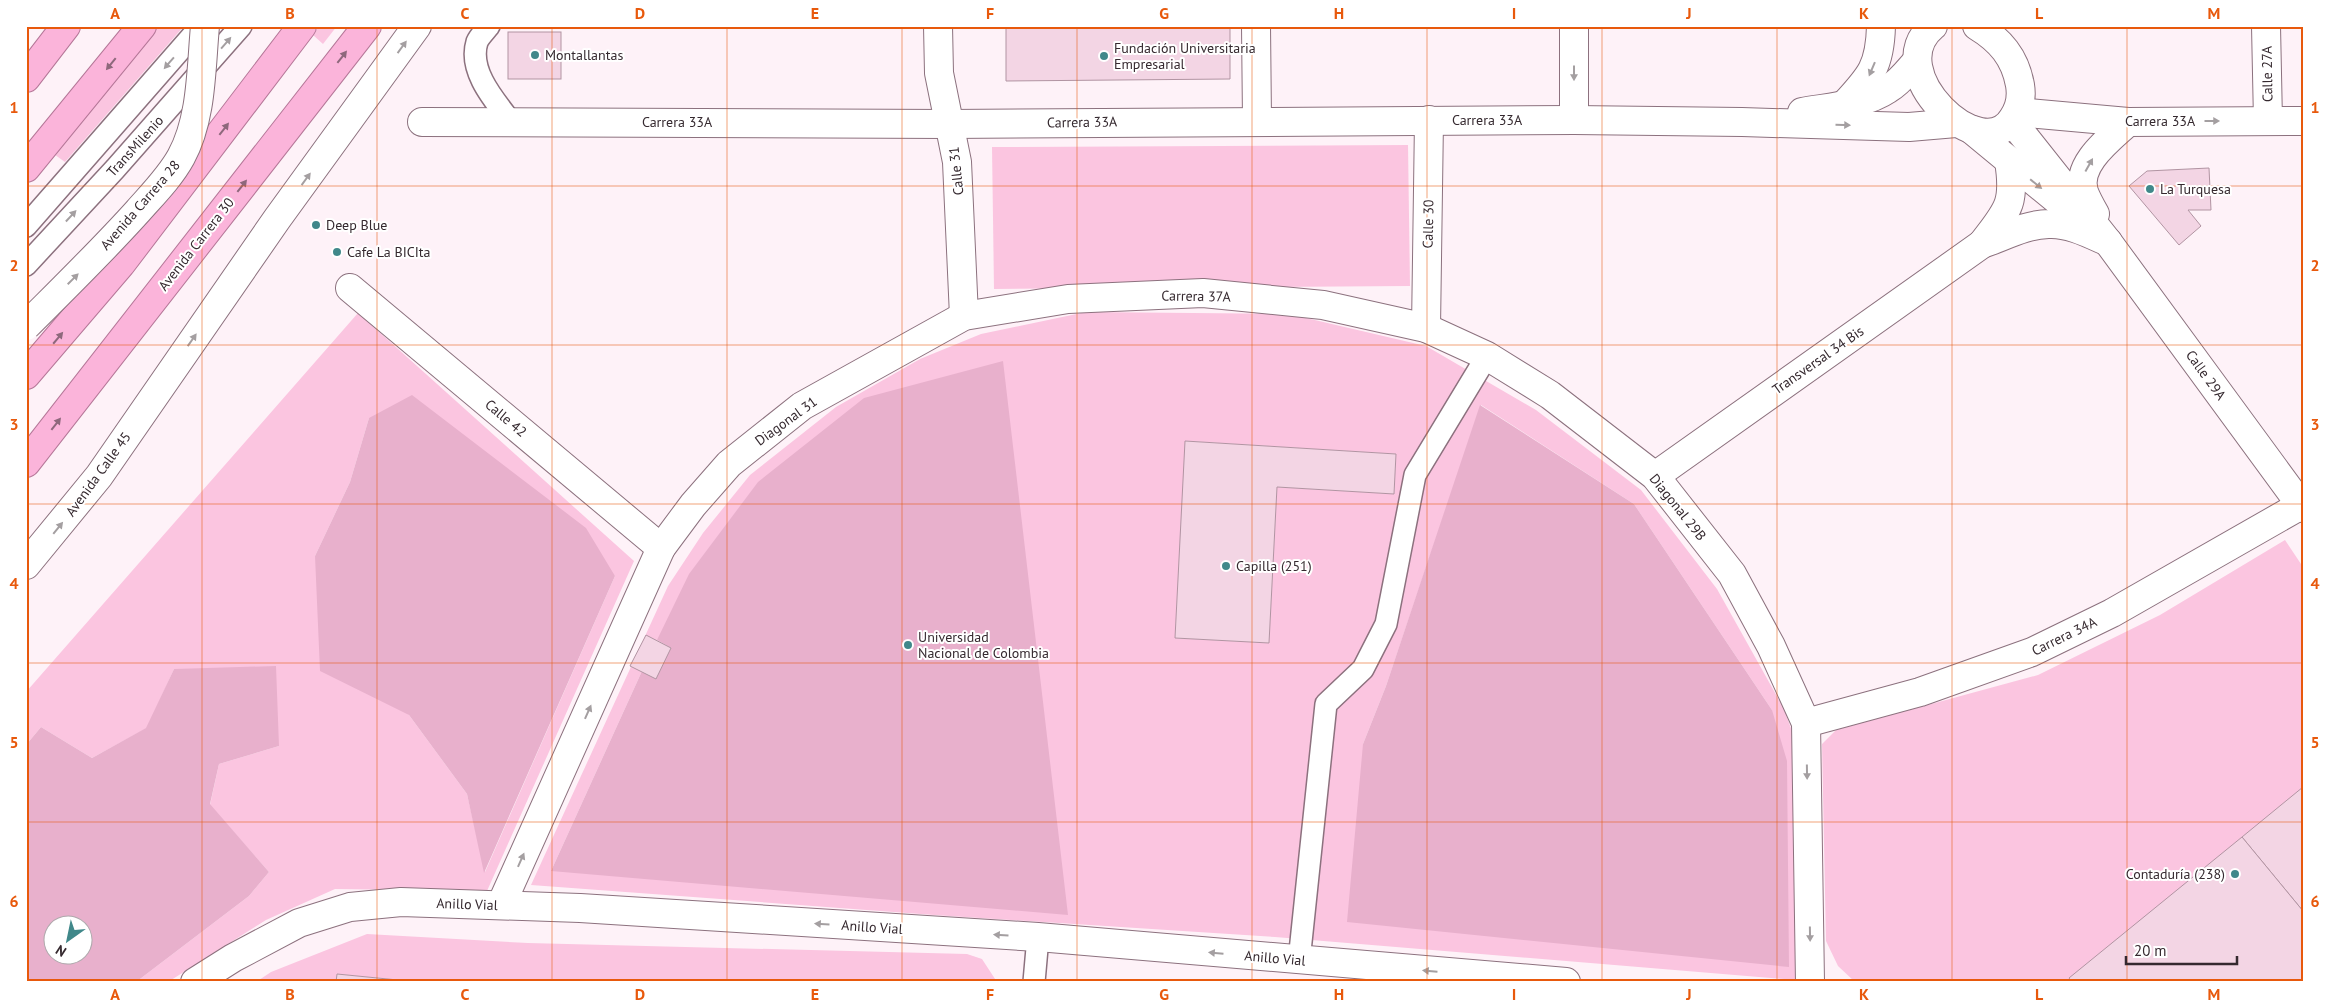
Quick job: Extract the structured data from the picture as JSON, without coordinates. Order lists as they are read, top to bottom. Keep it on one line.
{"streets":{"highway":["Avenida Carrera 30"],"street":["Calle 27A","Carrera 33A","Calle 31","Avenida Carrera 28","Calle 30","Carrera 37A","Transversal 34 Bis","Calle 29A","Calle 42","Diagonal 31","Avenida Calle 45","Diagonal 29B","Carrera 34A","Anillo Vial"],"lane":["TransMilenio"]},"crossings":[["Calle 27A","Carrera 33A"],["Carrera 33A","Calle 31"],["Carrera 33A","Calle 30"],["Carrera 33A","Calle 29A"],["Calle 31","Carrera 37A"],["Calle 31","Diagonal 31"],["Calle 30","Carrera 37A"],["Calle 30","Diagonal 29B"],["Carrera 37A","Diagonal 31"],["Carrera 37A","Diagonal 29B"],["Transversal 34 Bis","Diagonal 29B"],["Calle 29A","Carrera 34A"],["Calle 42","Diagonal 31"],["Diagonal 31","Anillo Vial"],["Diagonal 29B","Carrera 34A"]],"one_way":["Avenida Carrera 28","Diagonal 31","Avenida Calle 45","Anillo Vial"],"places":["Montallantas","Fundación Universitaria Empresarial","La Turquesa","Deep Blue","Cafe La BICIta","Capilla (251)","Universidad Nacional de Colombia","Contaduría (238)"],"scale_bar":"20 m","north":"bottom left","grid":{"columns":["A","B","C","D","E","F","G","H","I","J","K","L","M"],"rows":["1","2","3","4","5","6"]}}
